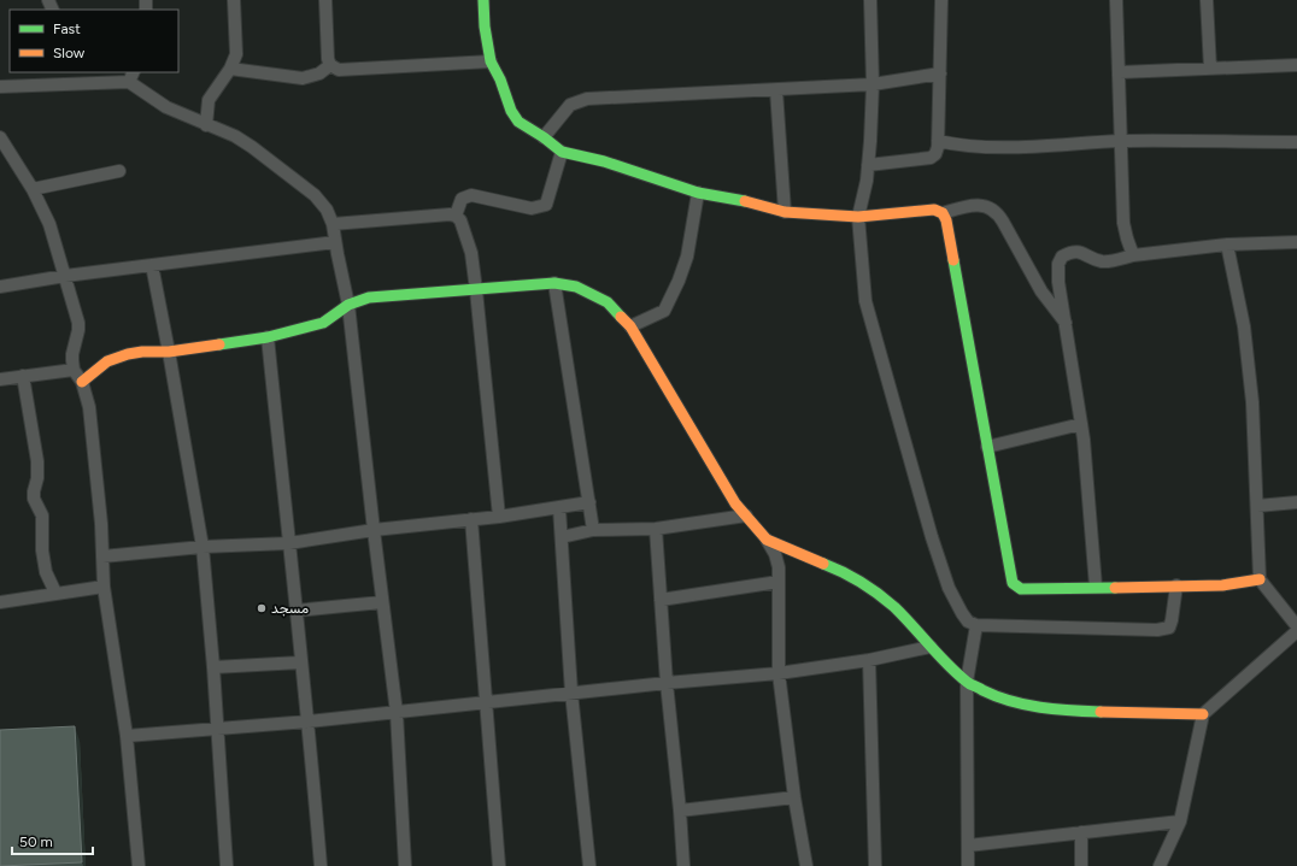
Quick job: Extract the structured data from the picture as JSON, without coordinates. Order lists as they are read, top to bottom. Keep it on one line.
{"places":["مسجد"],"legend":["Fast","Slow"],"scale_bar":"50 m"}
